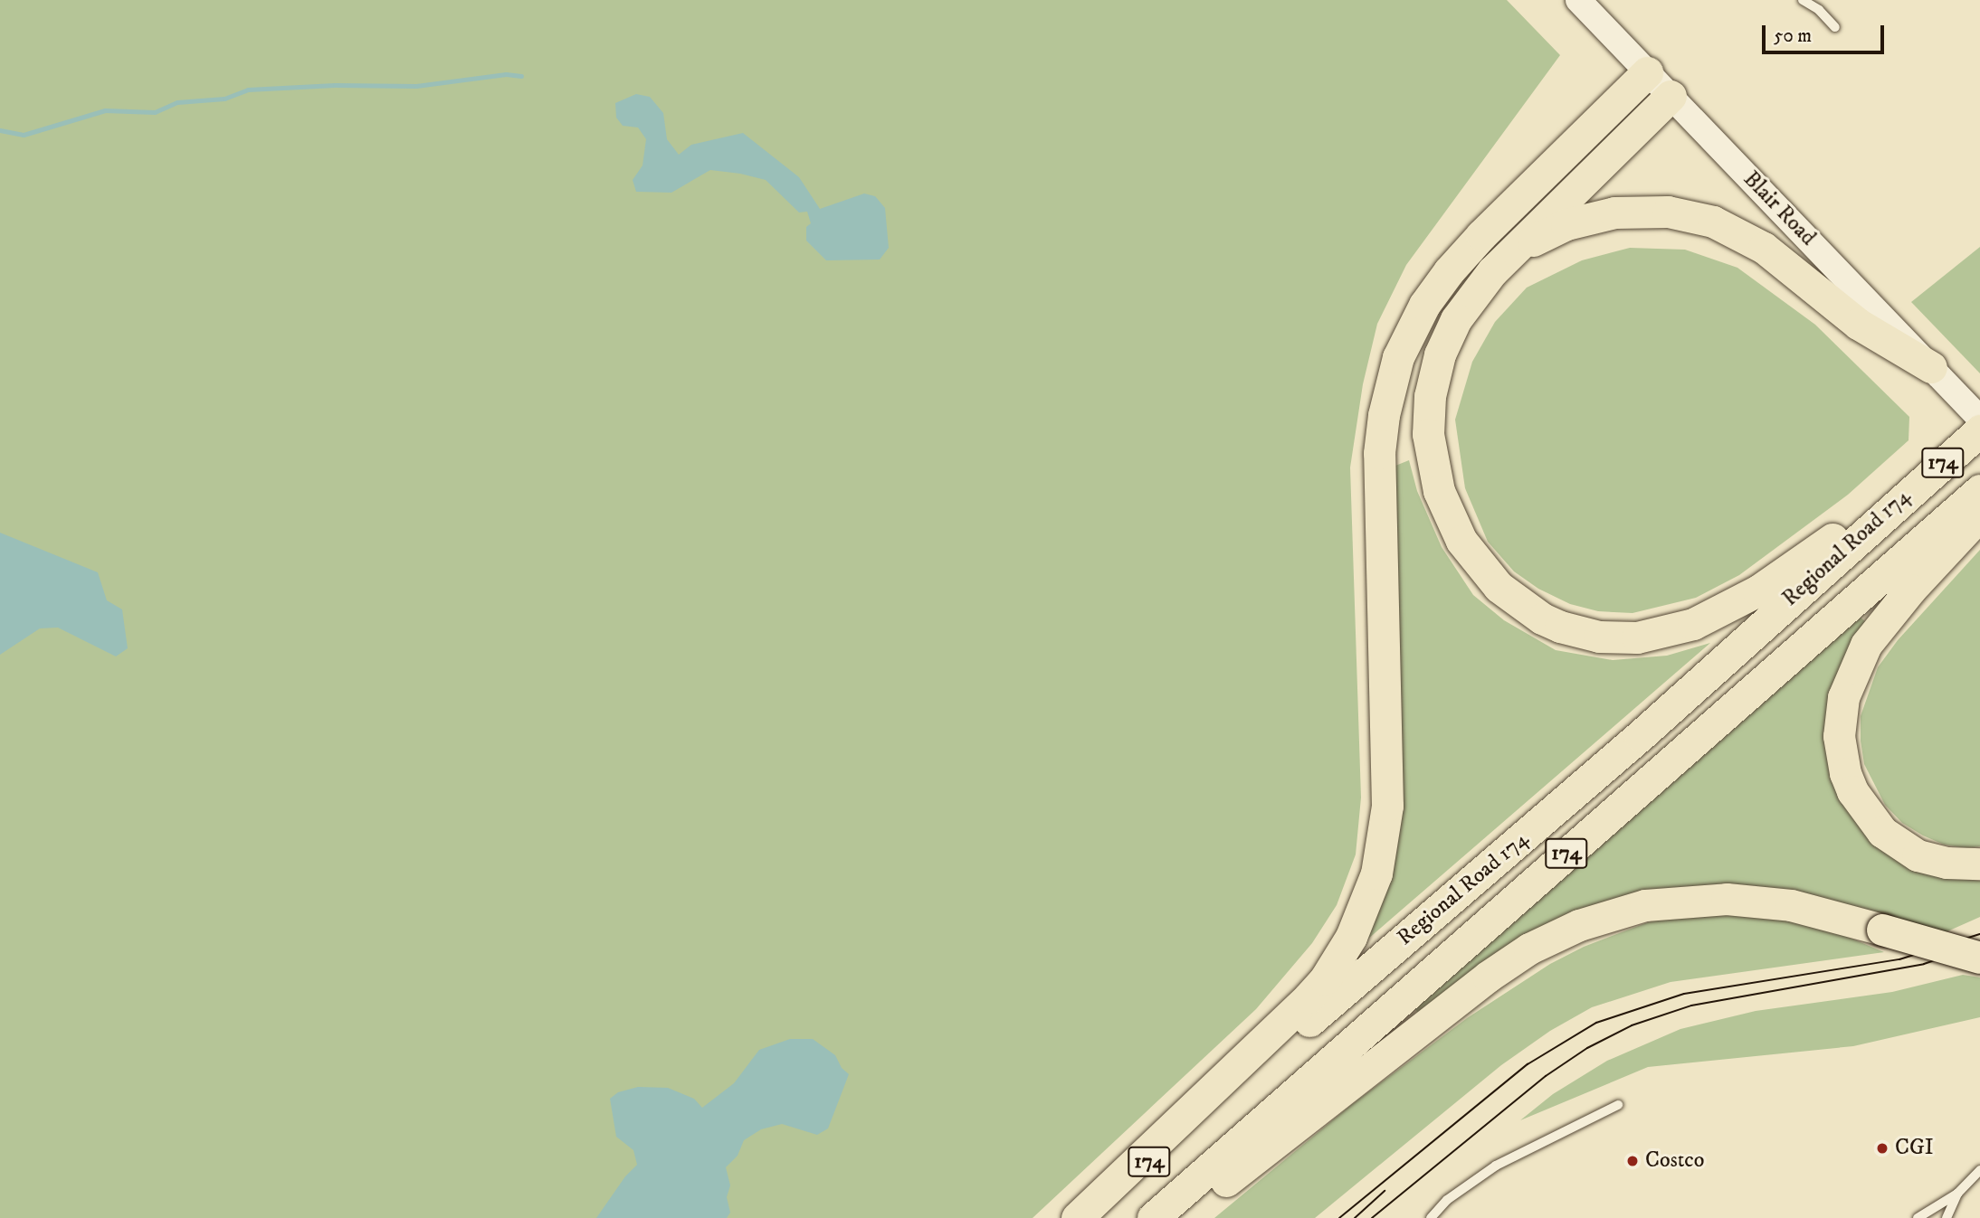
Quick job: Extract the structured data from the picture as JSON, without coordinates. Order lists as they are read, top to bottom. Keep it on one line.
{"streets":{"highway":["174","Regional Road 174"],"main road":["Blair Road"]},"places":["CGI","Costco"],"scale_bar":"50 m"}
